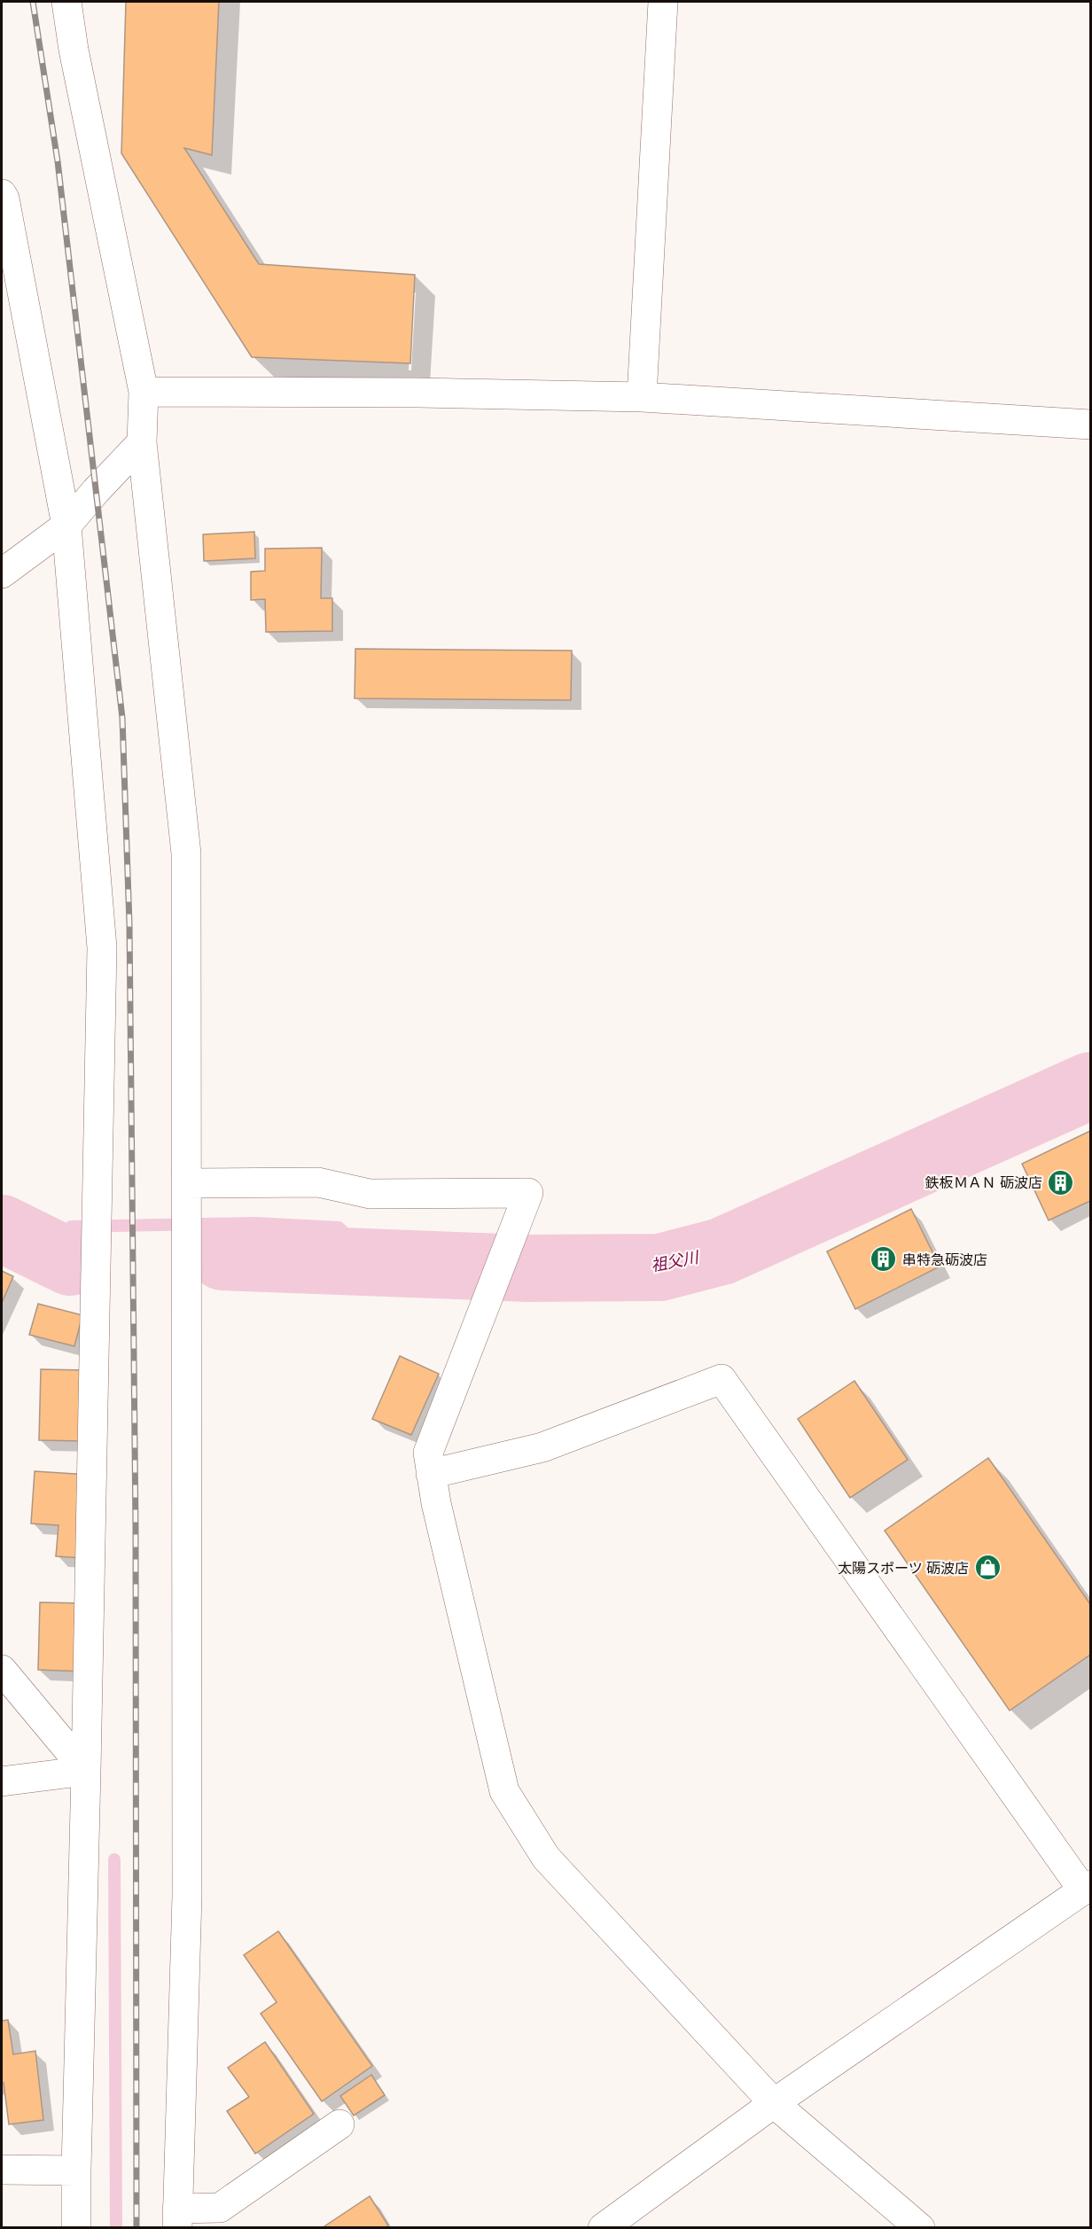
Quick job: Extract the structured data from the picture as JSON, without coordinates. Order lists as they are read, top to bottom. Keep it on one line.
{"water":["祖父川"],"places":{"building":["鉄板ＭＡＮ 砺波店","串特急砺波店"],"shop":["太陽スポーツ 砺波店"]}}
